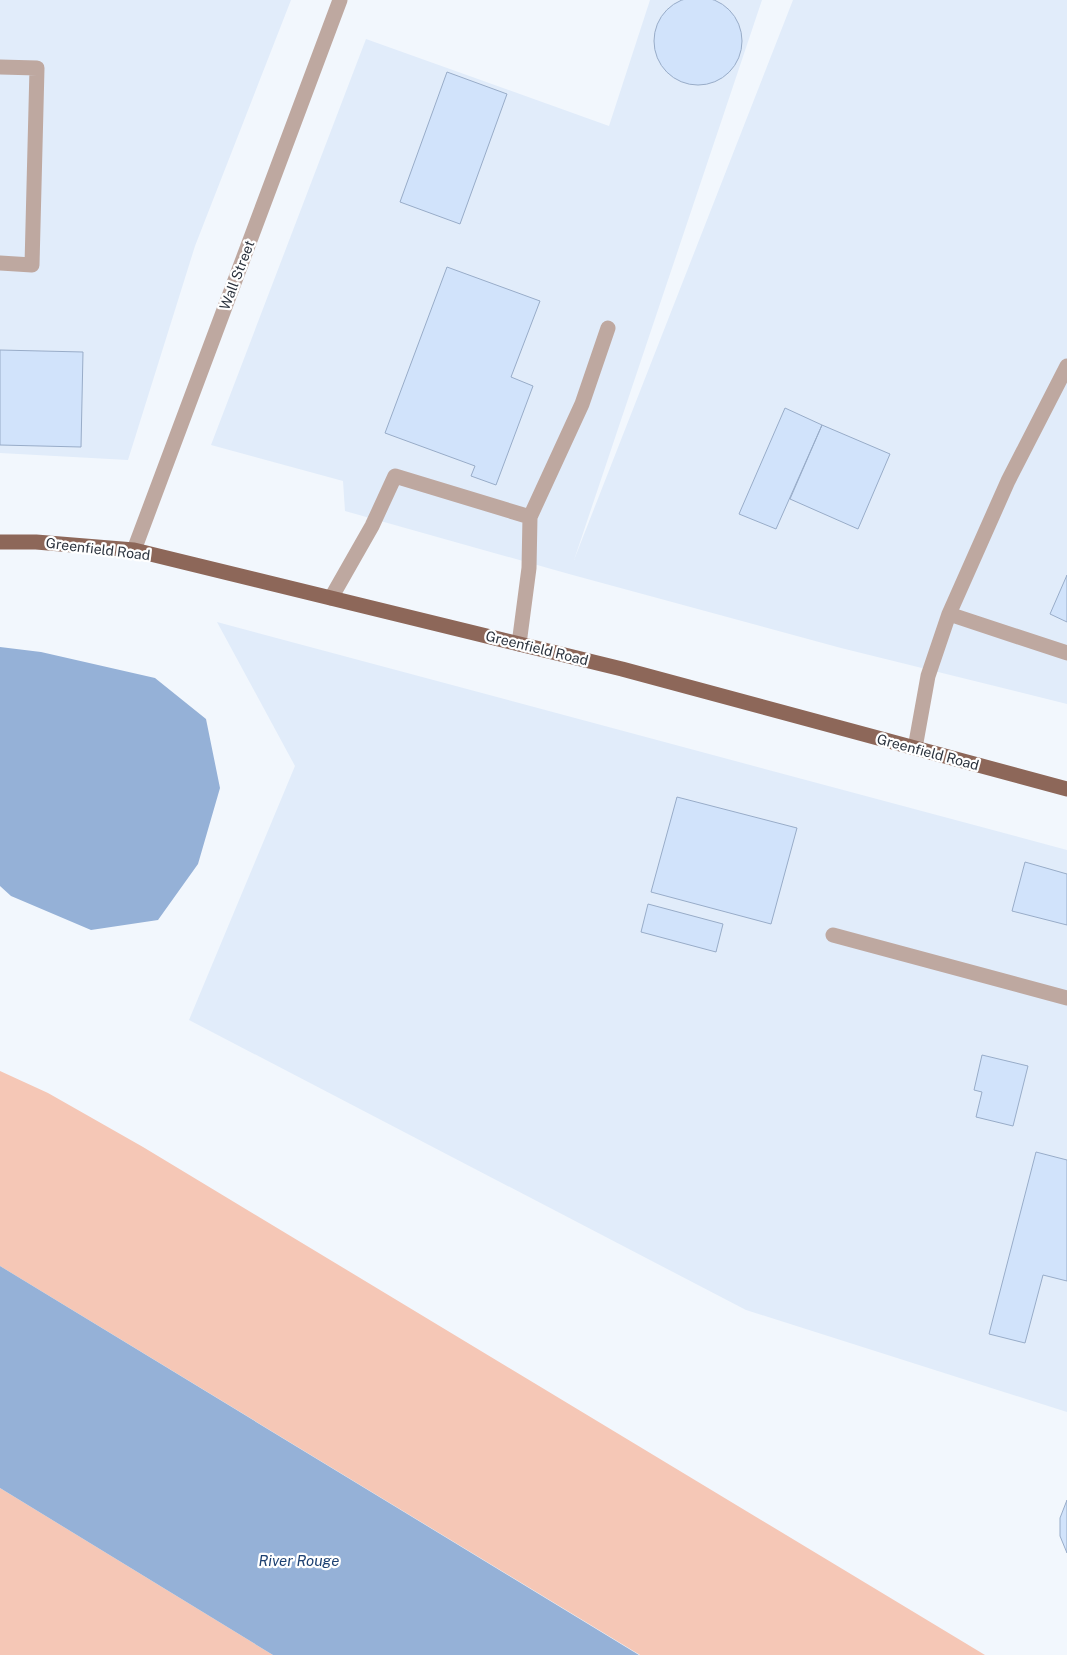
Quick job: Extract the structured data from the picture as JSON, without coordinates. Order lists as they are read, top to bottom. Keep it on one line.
{"streets":{"main road":["Greenfield Road"],"street":["Wall Street"]},"crossings":[["Wall Street","Greenfield Road"]],"water":["River Rouge"]}
